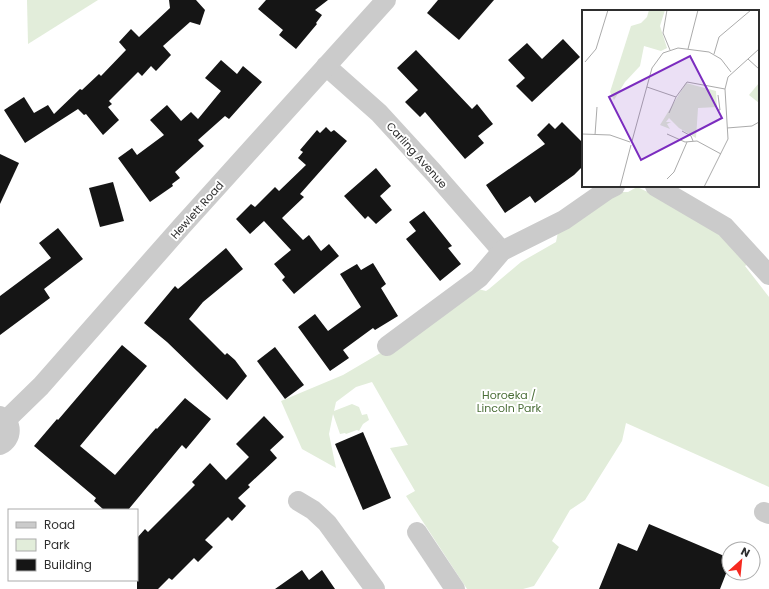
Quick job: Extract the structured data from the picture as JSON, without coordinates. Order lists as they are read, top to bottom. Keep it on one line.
{"streets":{"street":["Carling Avenue","Hewlett Road"]},"crossings":[["Carling Avenue","Hewlett Road"]],"parks":["Horoeka / Lincoln Park"],"legend":["Road","Park","Building"],"north":"top right"}
